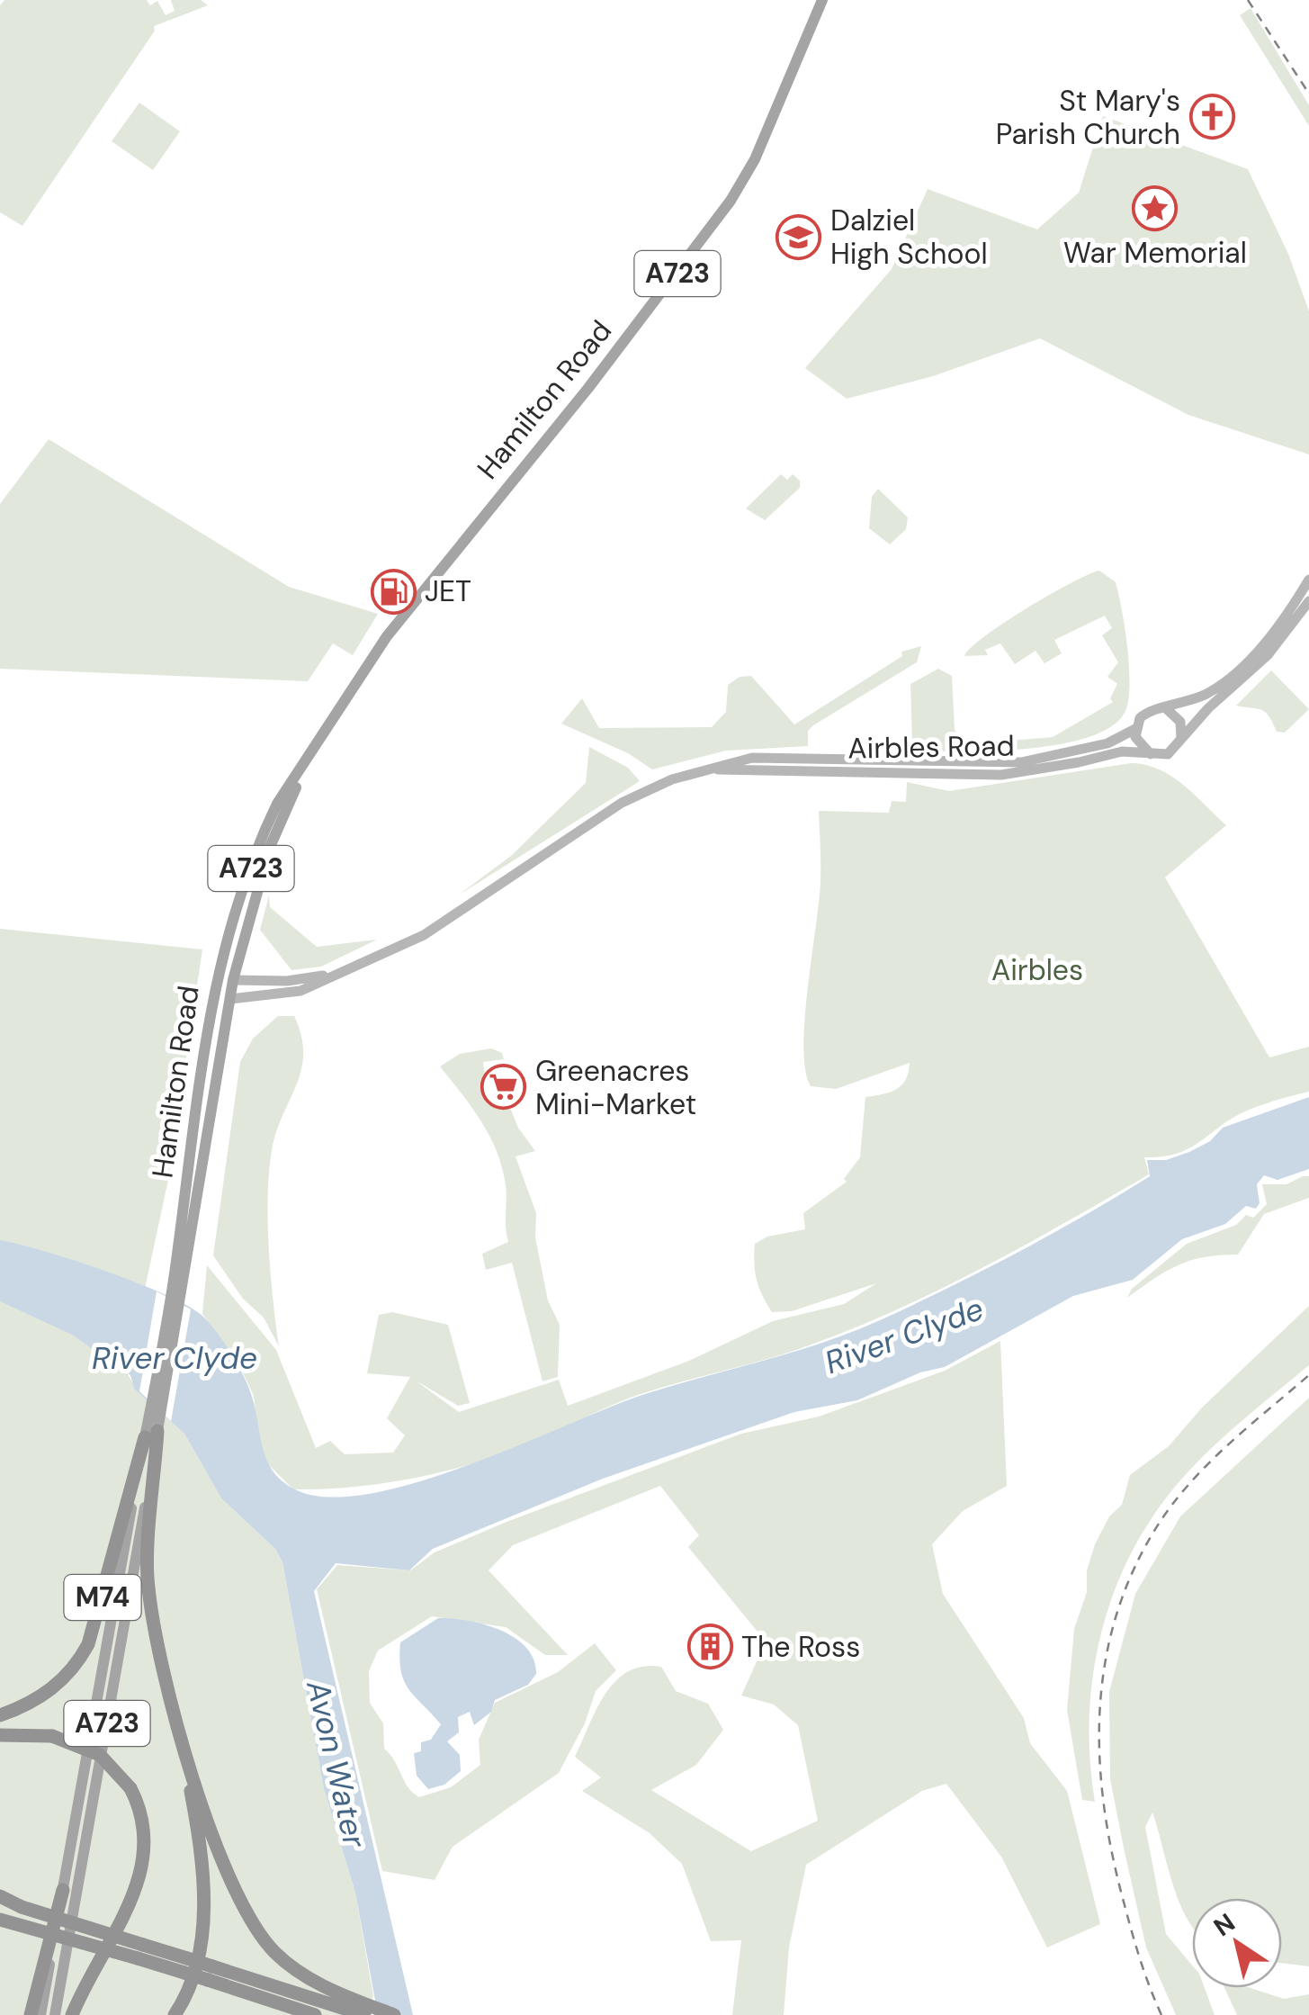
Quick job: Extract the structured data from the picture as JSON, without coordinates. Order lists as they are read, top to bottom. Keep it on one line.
{"streets":{"highway":["M74"],"main road":["A723","Hamilton Road","Airbles Road"]},"crossings":[["A723","Hamilton Road"],["A723","M74"],["Hamilton Road","Airbles Road"],["Hamilton Road","M74"]],"water":["River Clyde","Avon Water"],"parks":["Airbles"],"places":{"church":["St Mary's Parish Church"],"place":["War Memorial"],"school or university":["Dalziel High School"],"fuel station":["JET"],"supermarket":["Greenacres Mini-Market"],"building":["The Ross"]},"north":"top left"}
